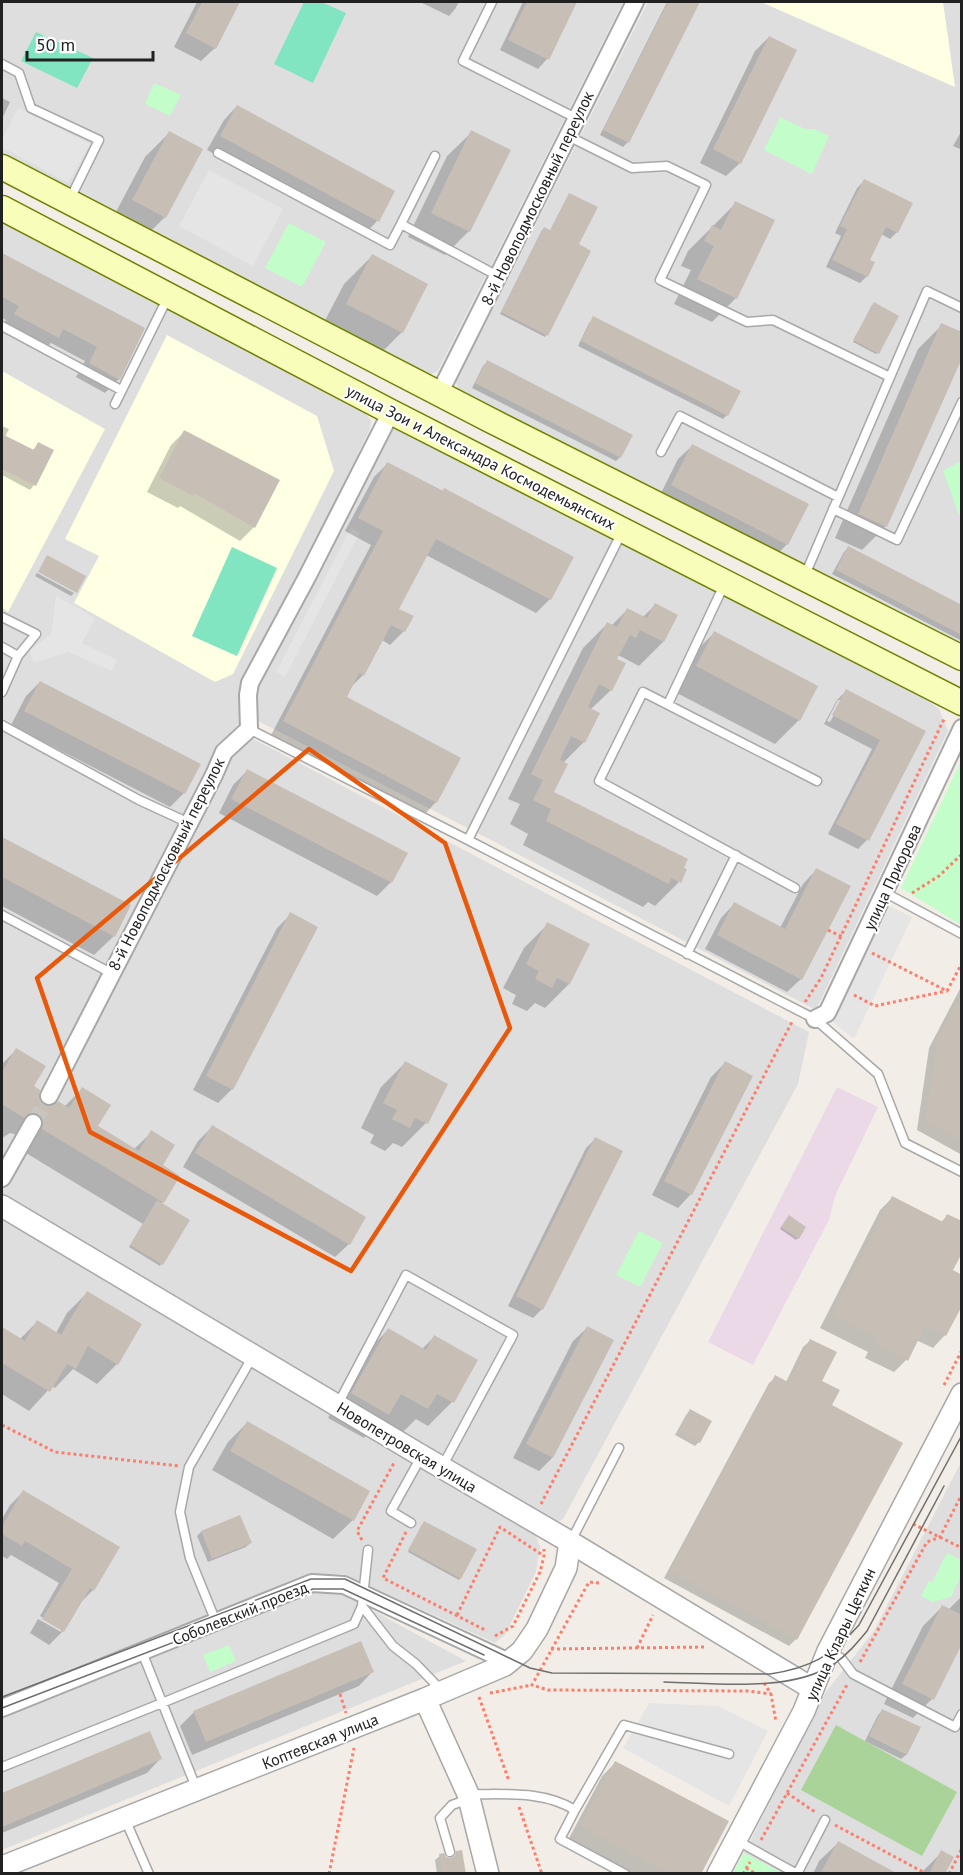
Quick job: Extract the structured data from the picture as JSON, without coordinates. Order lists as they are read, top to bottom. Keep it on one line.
{"streets":{"main road":["улица Зои и Александра Космодемьянских"],"street":["8-й Новоподмосковный переулок","улица Приорова","Новопетровская улица","Соболевский проезд","улица Клары Цеткин","Коптевская улица"]},"crossings":[["Новопетровская улица","улица Клары Цеткин"],["Новопетровская улица","Коптевская улица"],["Соболевский проезд","Коптевская улица"]],"scale_bar":"50 m"}
